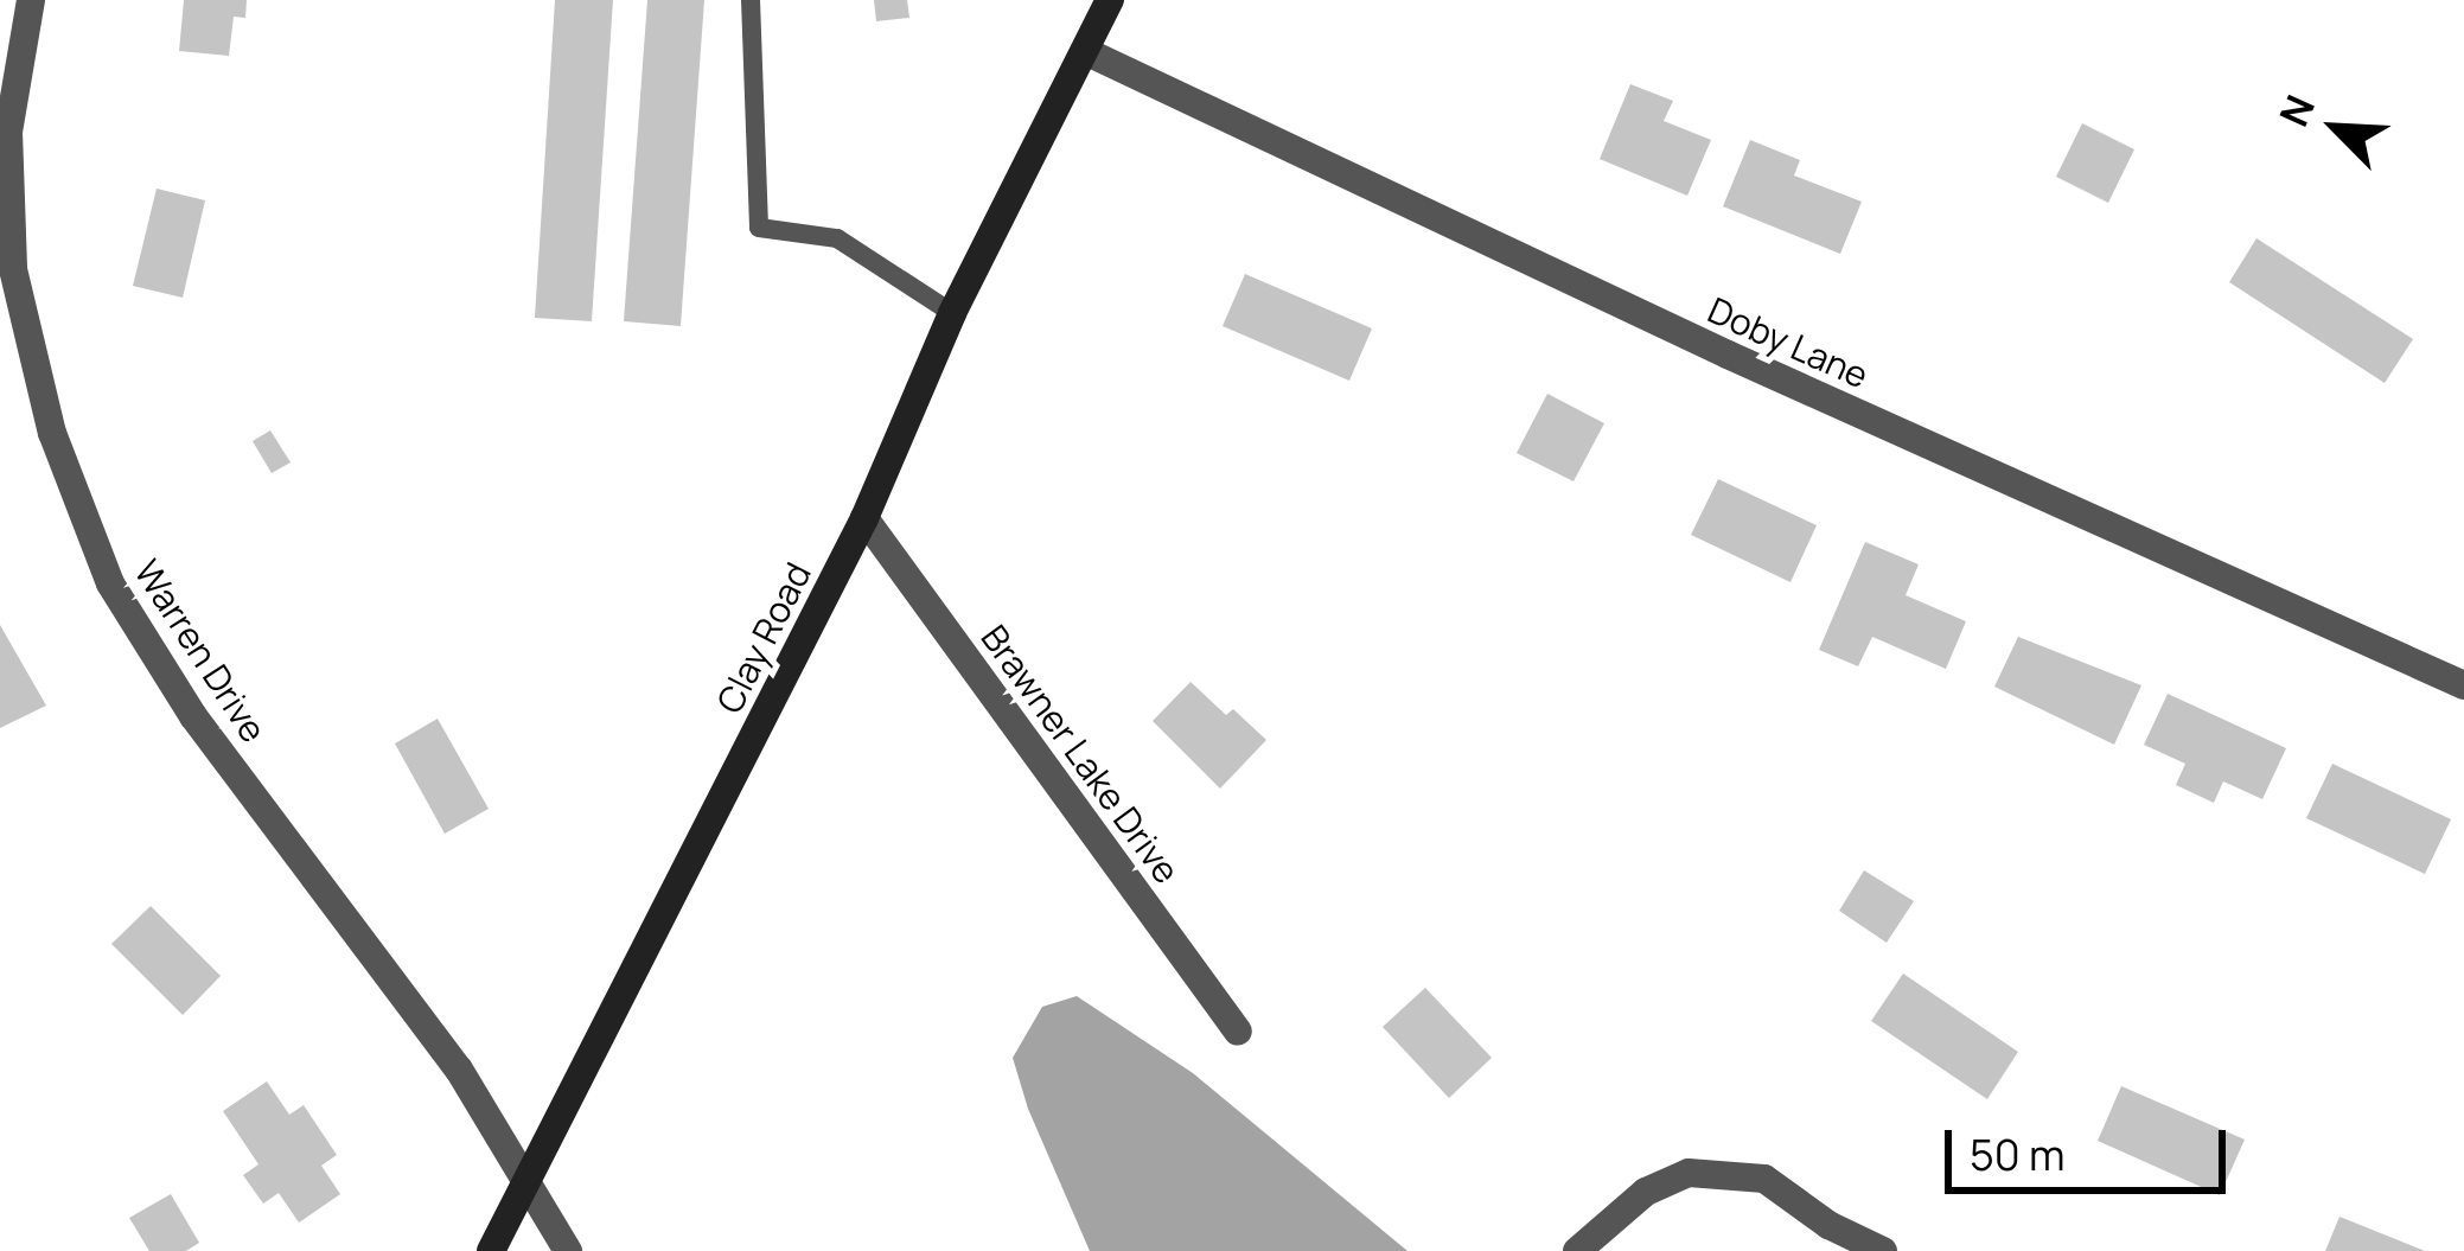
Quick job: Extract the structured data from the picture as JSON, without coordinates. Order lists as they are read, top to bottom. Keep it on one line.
{"streets":{"street":["Doby Lane","Clay Road","Warren Drive","Brawner Lake Drive"]},"crossings":[["Doby Lane","Clay Road"],["Clay Road","Warren Drive"],["Clay Road","Brawner Lake Drive"]],"scale_bar":"50 m","north":"top left"}
